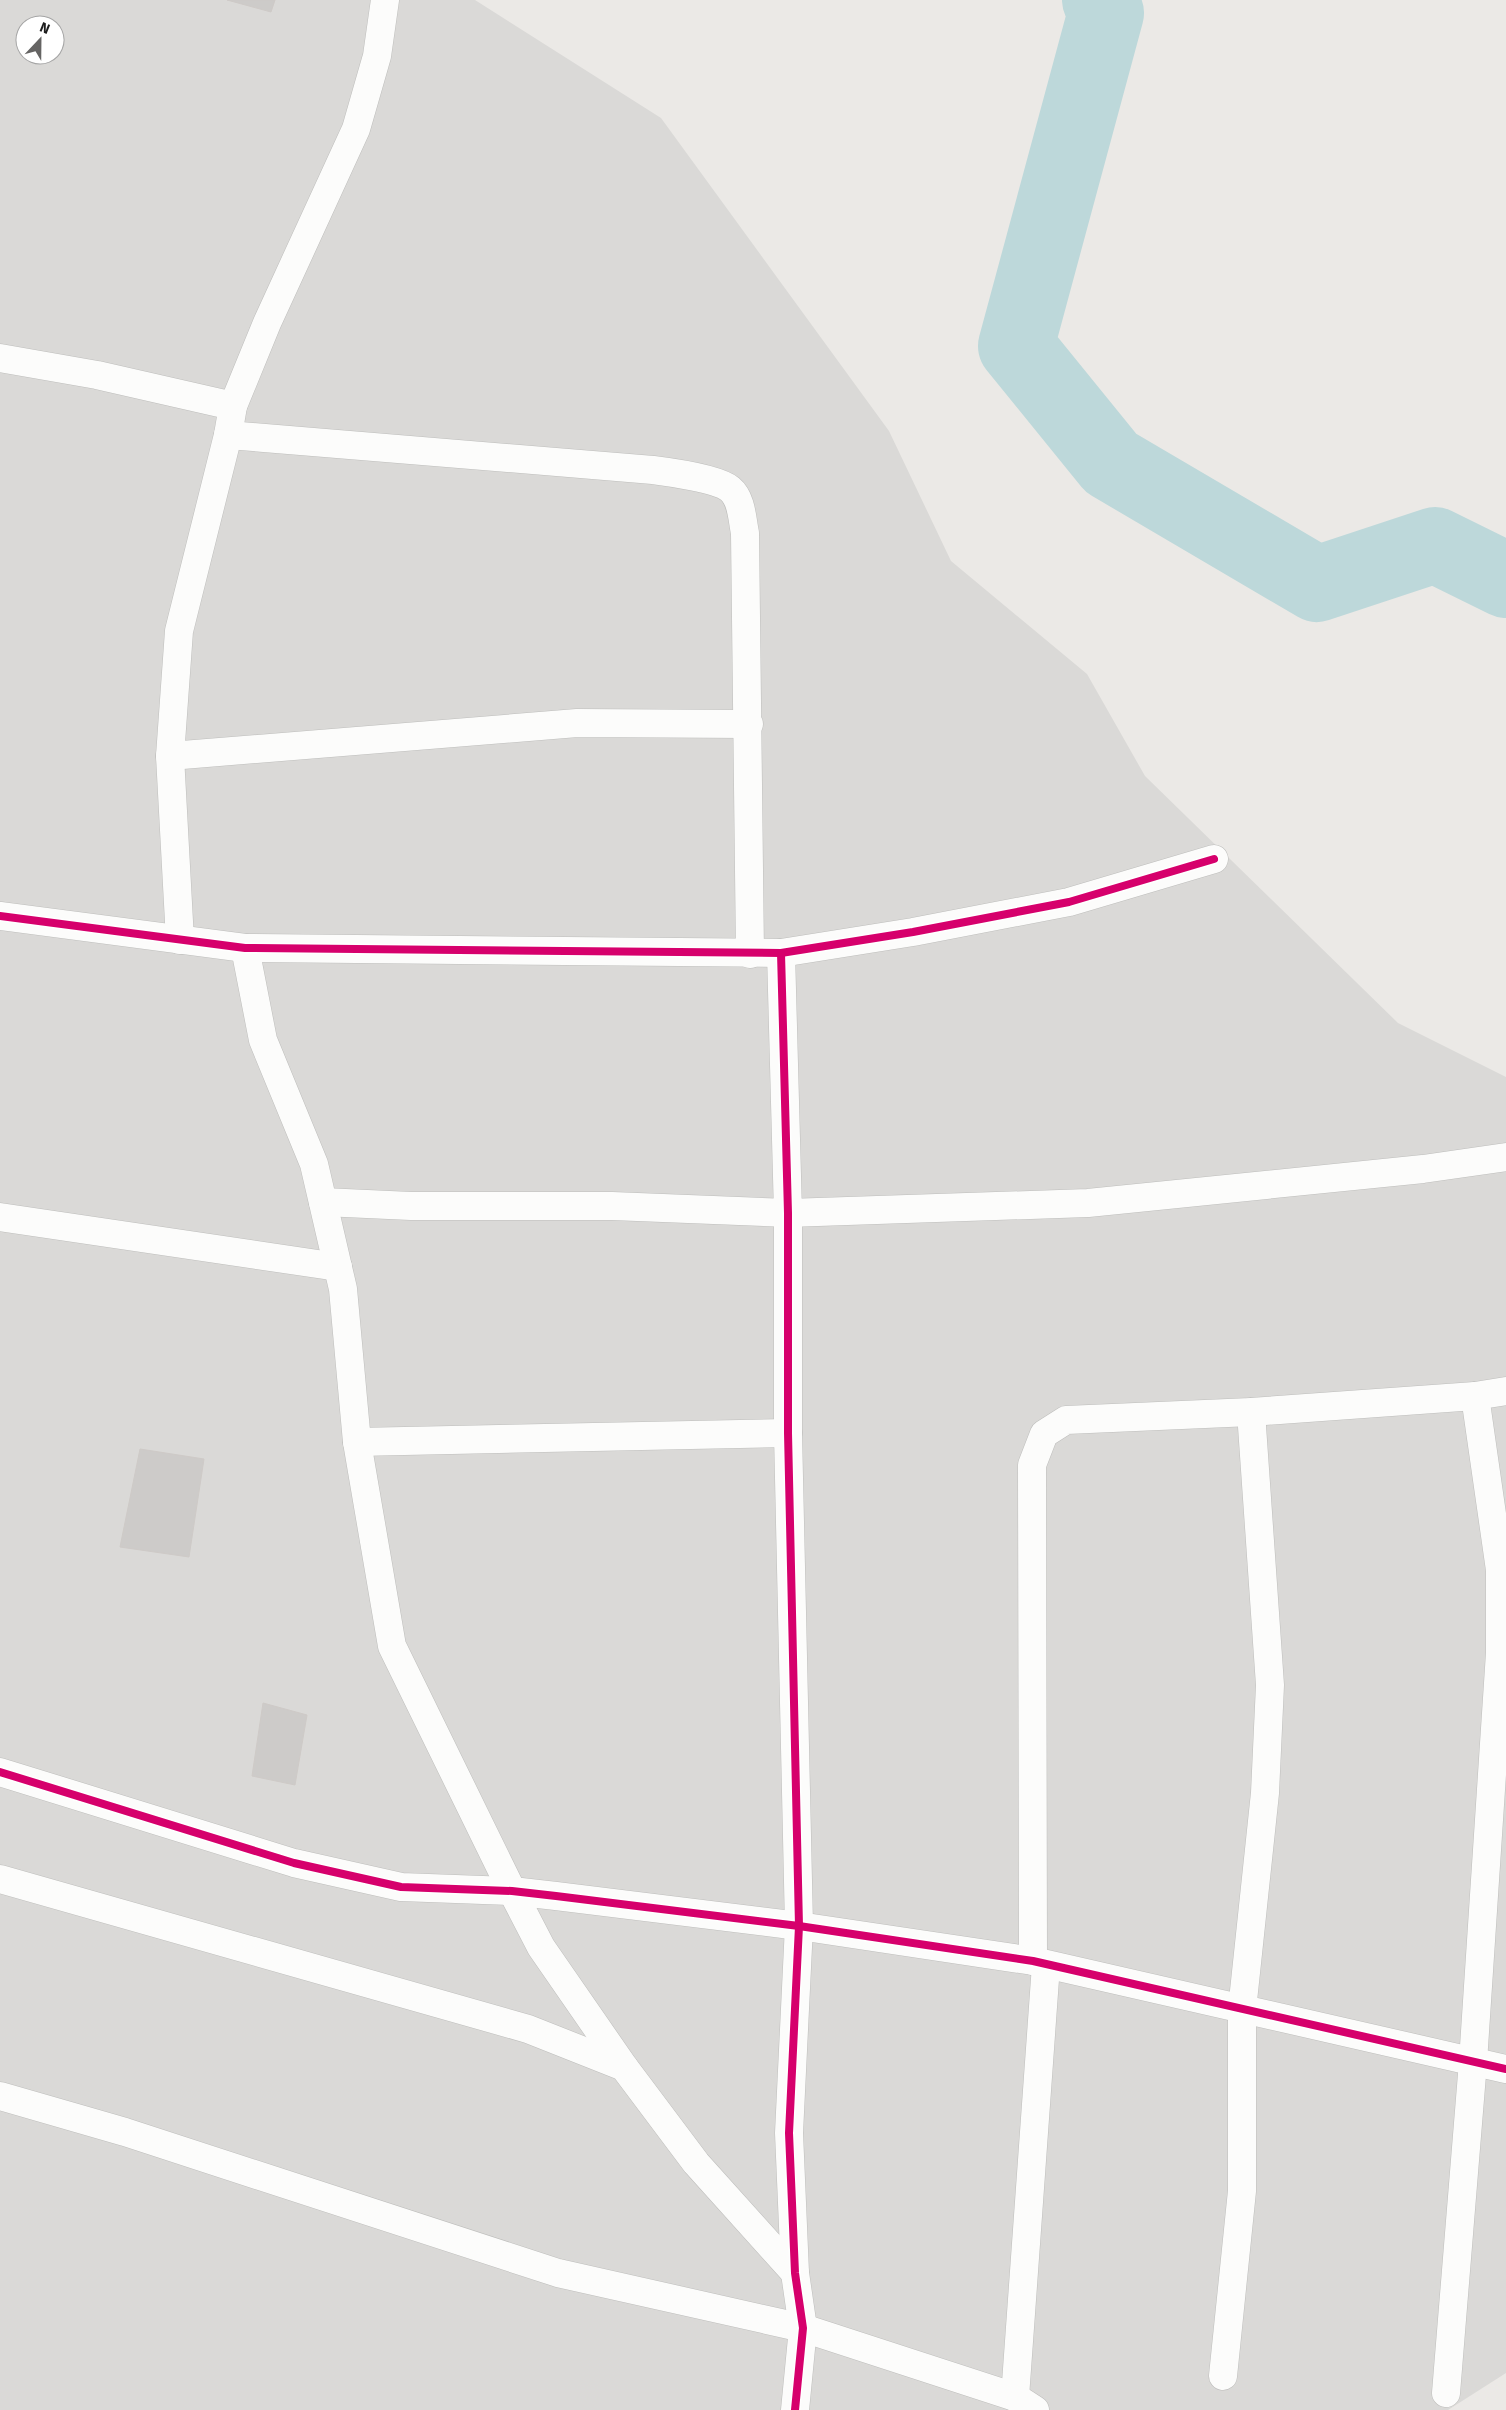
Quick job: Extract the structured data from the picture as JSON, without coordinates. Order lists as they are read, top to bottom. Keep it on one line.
{"north":"top"}
